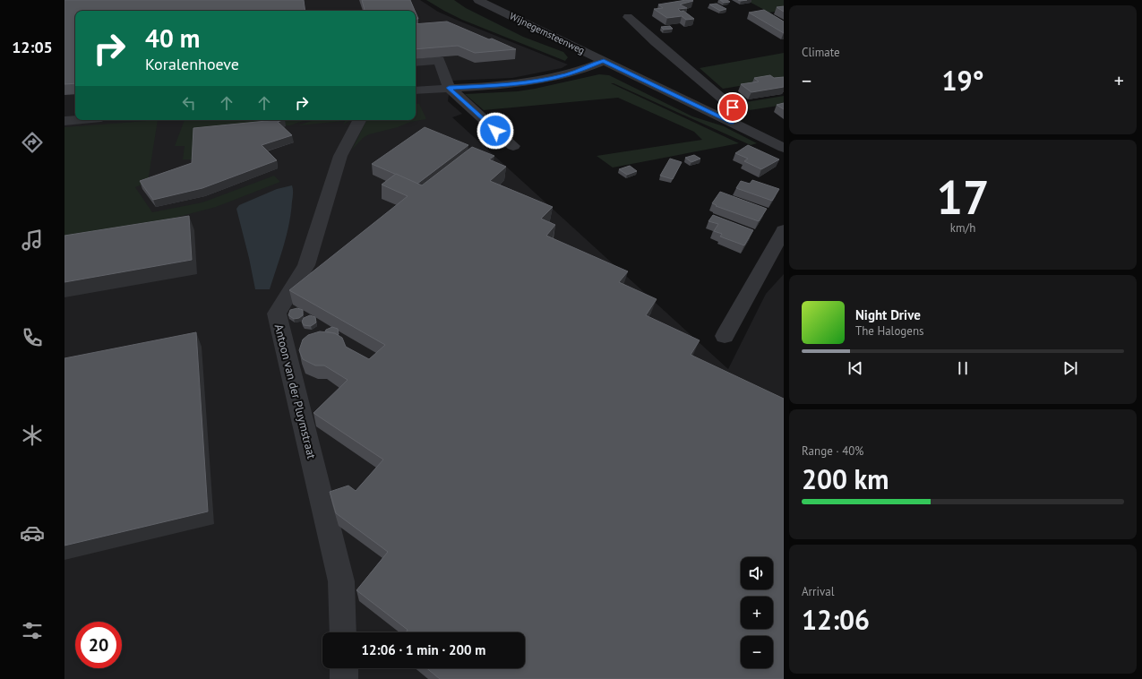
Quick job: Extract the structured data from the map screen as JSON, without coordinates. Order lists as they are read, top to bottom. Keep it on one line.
{"streets":{"street":["Wijnegemsteenweg","Antoon van der Pluymstraat"]},"page":{"tabs":"12:05","tile":["Climate",["17","km/h"],["Range · 40%","200 km"],["Arrival","12:06"]],"turn":["40 m","Koralenhoeve"],"heat":["−","19°","+"],"song":["Night Drive","The Halogens"],"map_buttons":["+","−"],"limit":"20","trip":"12:06 · 1 min · 200 m"}}
